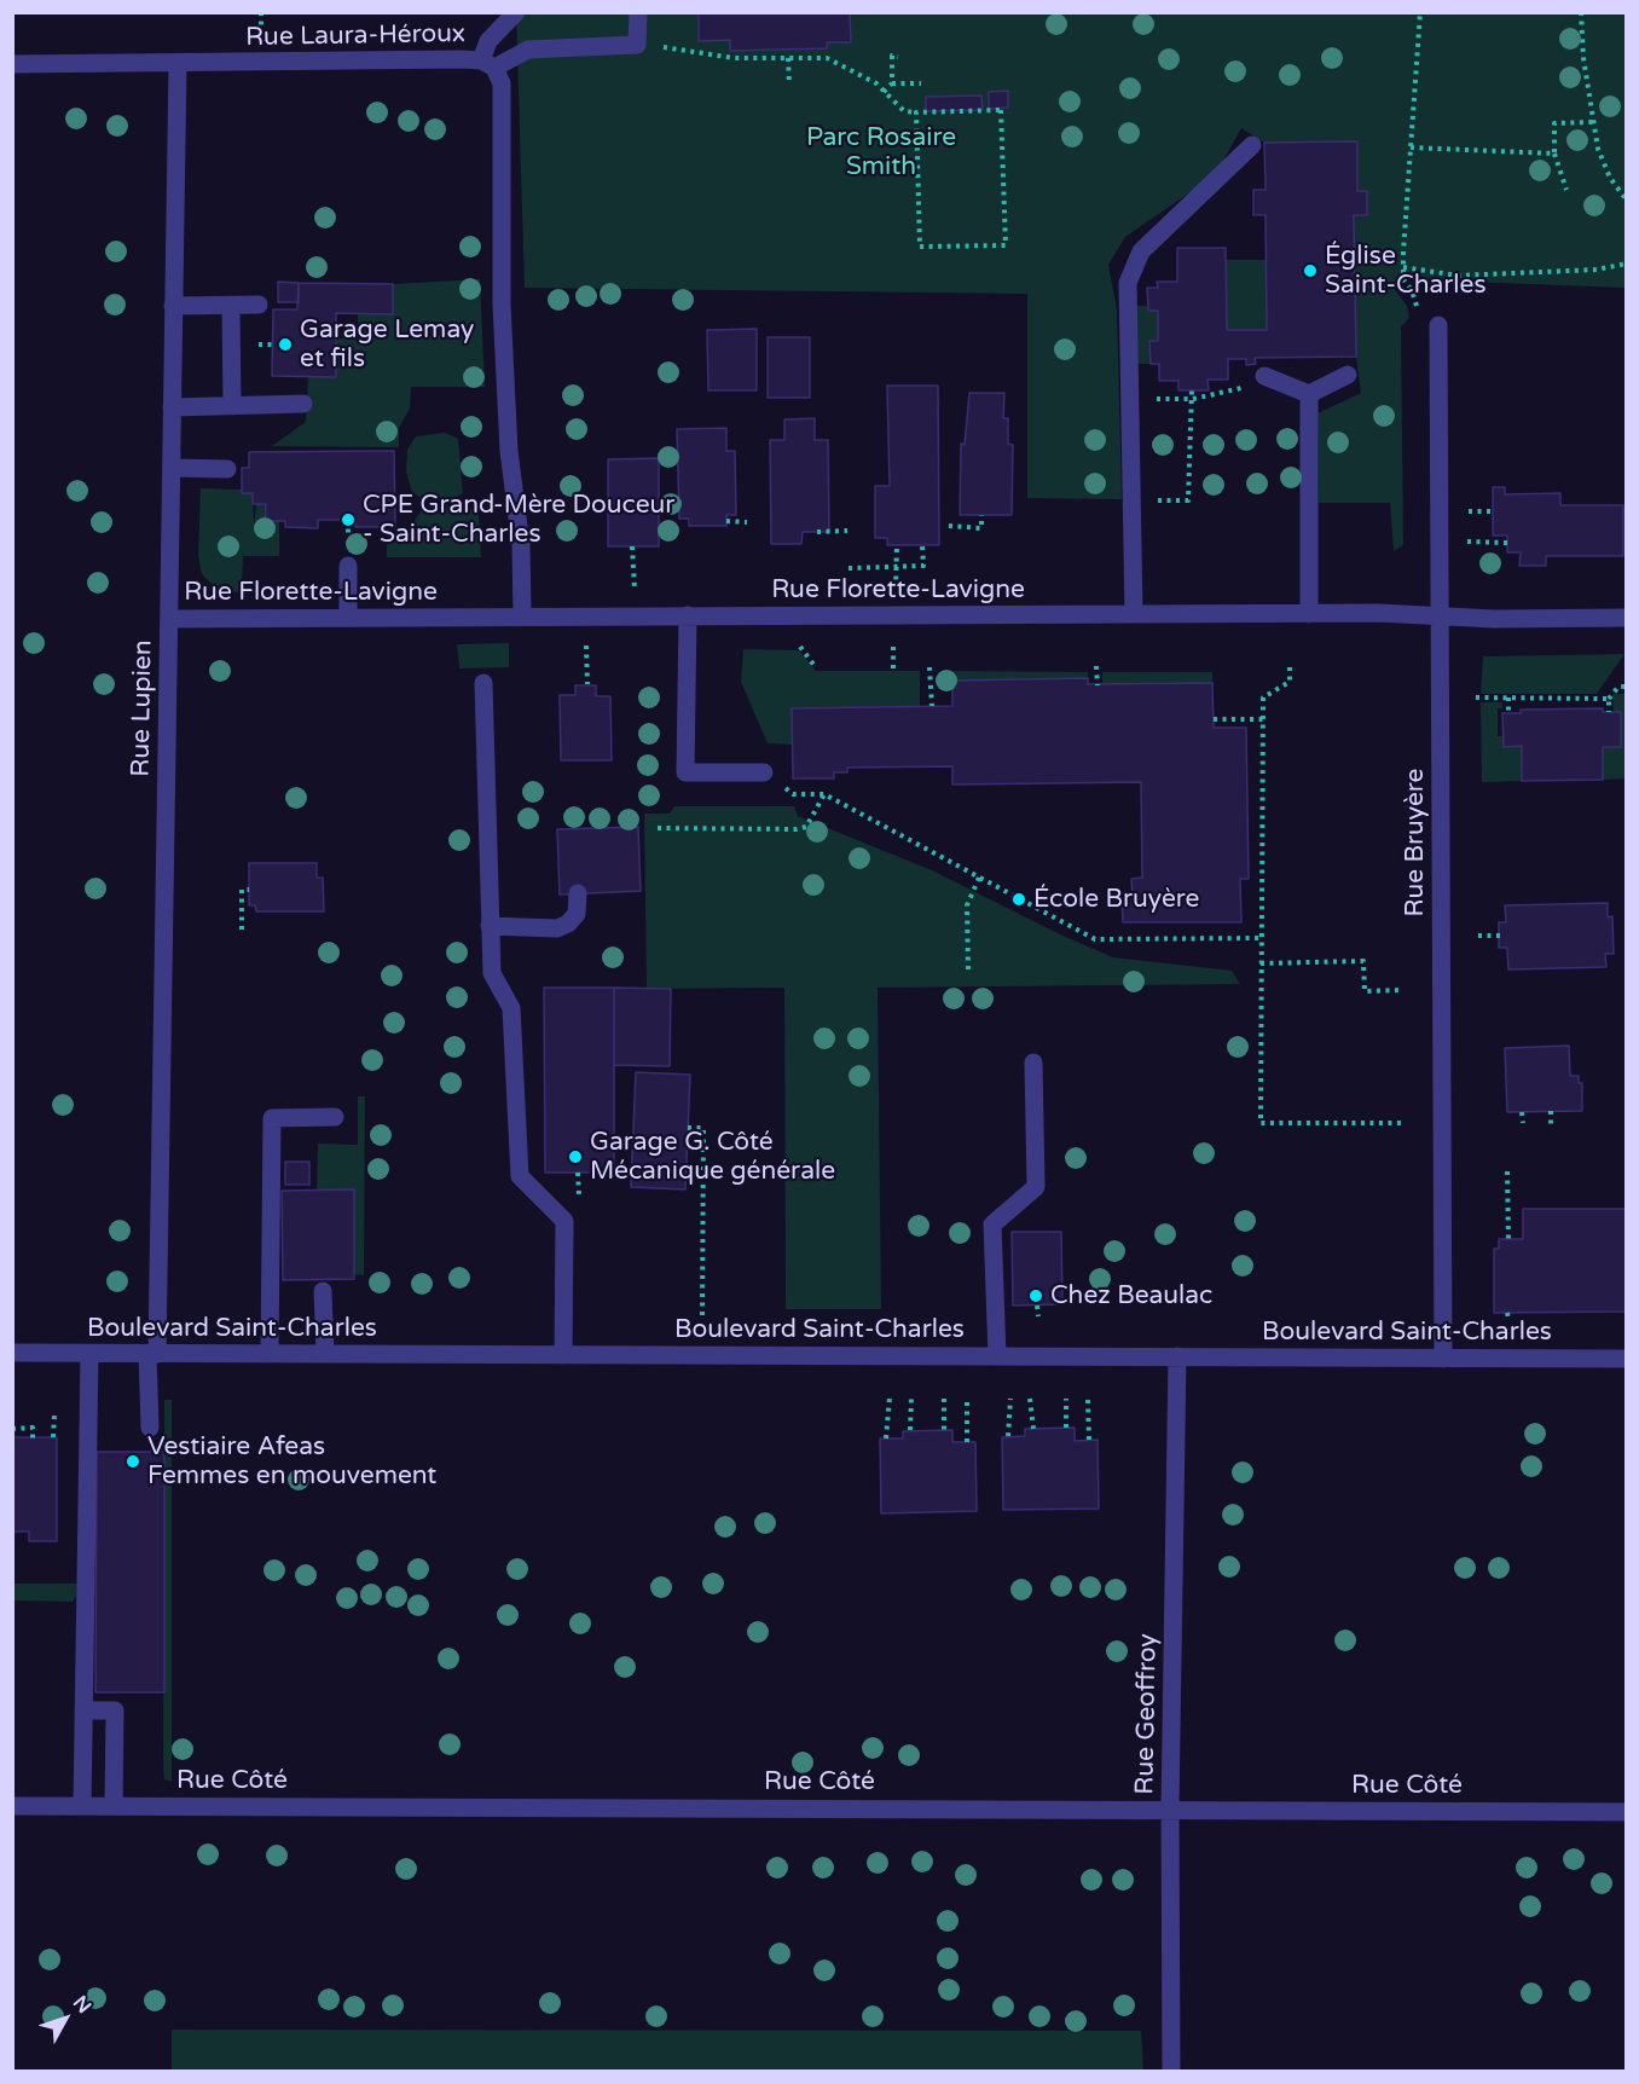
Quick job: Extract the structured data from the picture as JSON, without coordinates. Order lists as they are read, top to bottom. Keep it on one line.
{"streets":{"street":["Rue Laura-Héroux","Rue Florette-Lavigne","Rue Lupien","Rue Bruyère","Boulevard Saint-Charles","Rue Geoffroy","Rue Côté"]},"crossings":[["Rue Laura-Héroux","Rue Florette-Lavigne"],["Rue Laura-Héroux","Rue Lupien"],["Rue Florette-Lavigne","Rue Lupien"],["Rue Florette-Lavigne","Rue Bruyère"],["Rue Lupien","Boulevard Saint-Charles"],["Rue Bruyère","Boulevard Saint-Charles"],["Boulevard Saint-Charles","Rue Geoffroy"],["Rue Geoffroy","Rue Côté"]],"parks":["Parc Rosaire Smith"],"places":["Église Saint-Charles","Garage Lemay et fils","CPE Grand-Mère Douceur - Saint-Charles","École Bruyère","Garage G. Côté Mécanique générale","Chez Beaulac","Vestiaire Afeas Femmes en mouvement"],"north":"top right"}
